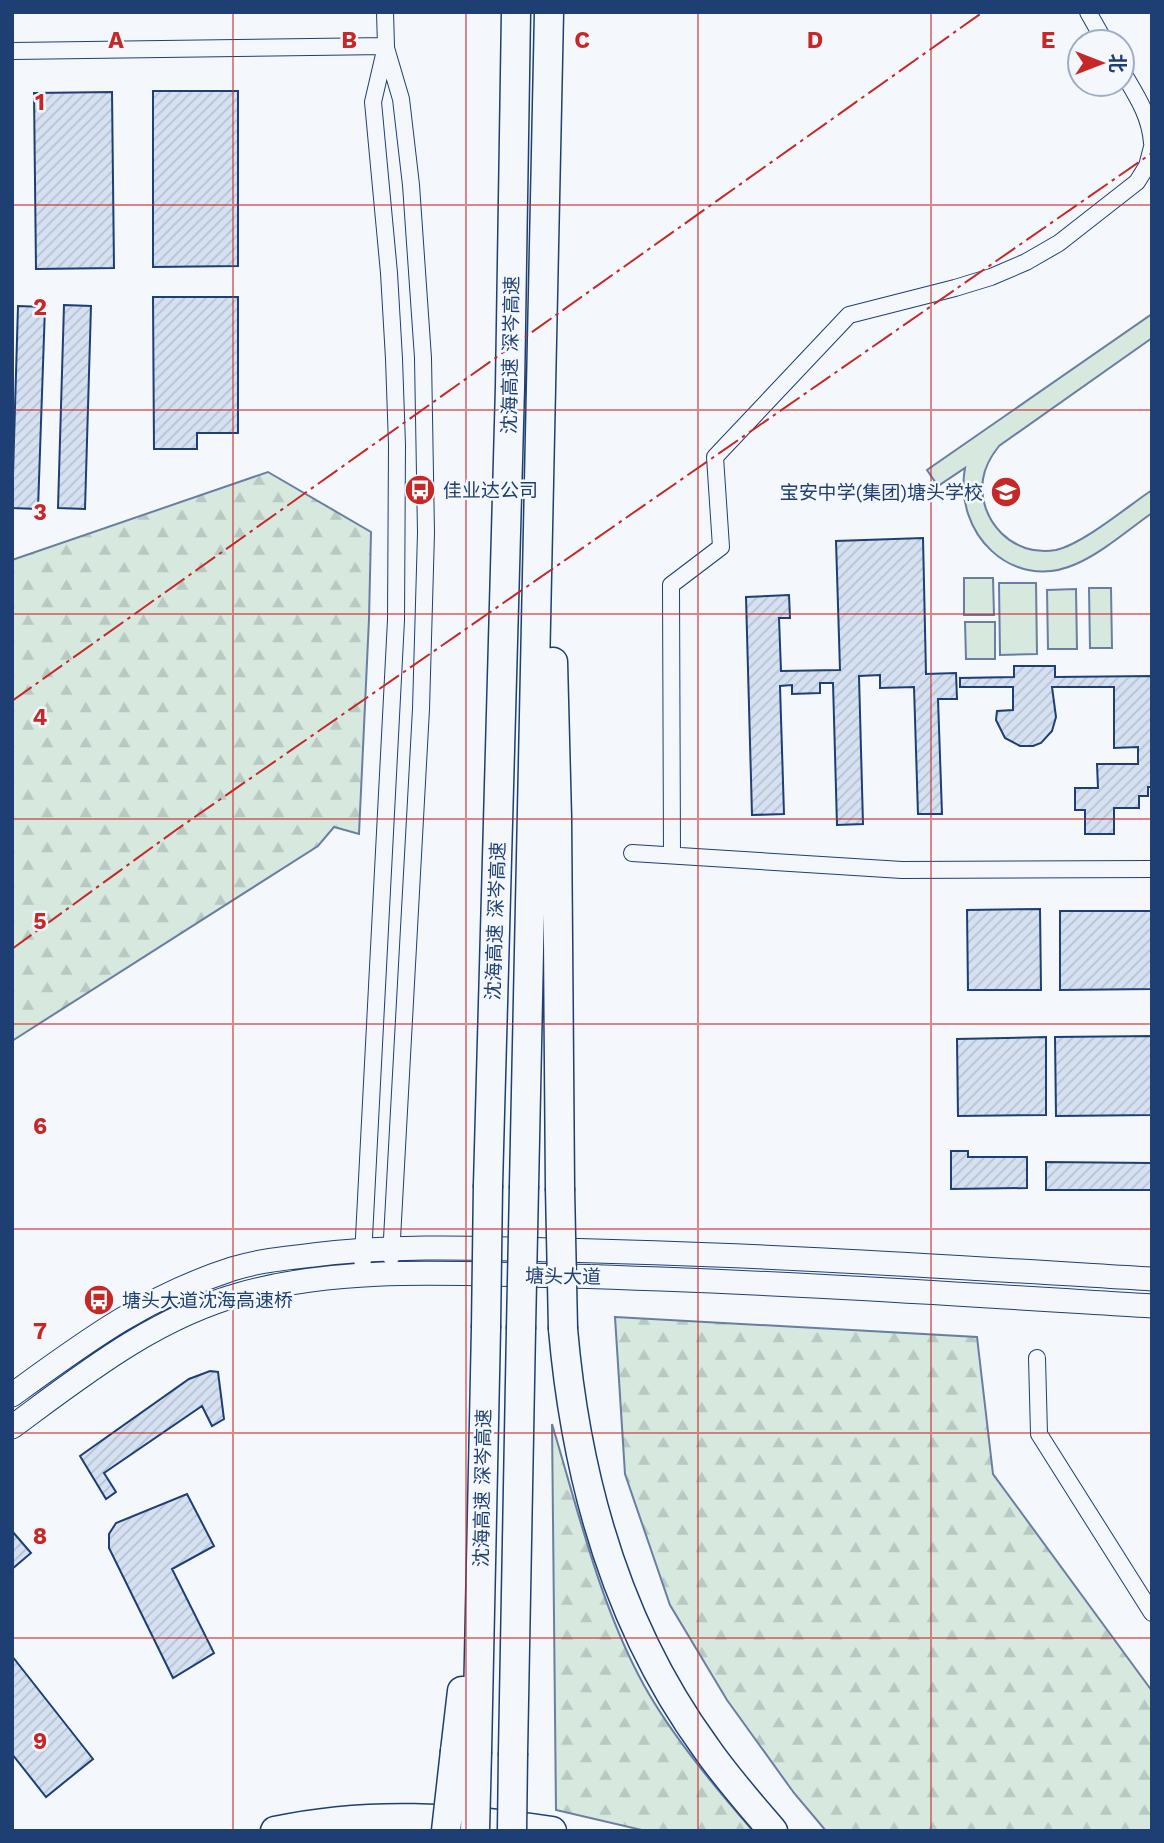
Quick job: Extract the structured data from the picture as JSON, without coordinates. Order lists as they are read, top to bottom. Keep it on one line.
{"streets":{"highway":["沈海高速 深岑高速"],"main road":["塘头大道"]},"places":{"bus stop":["佳业达公司","塘头大道沈海高速桥"],"school or university":["宝安中学(集团)塘头学校"]},"north":"right","grid":{"columns":["A","B","C","D","E"],"rows":["1","2","3","4","5","6","7","8","9"]}}
